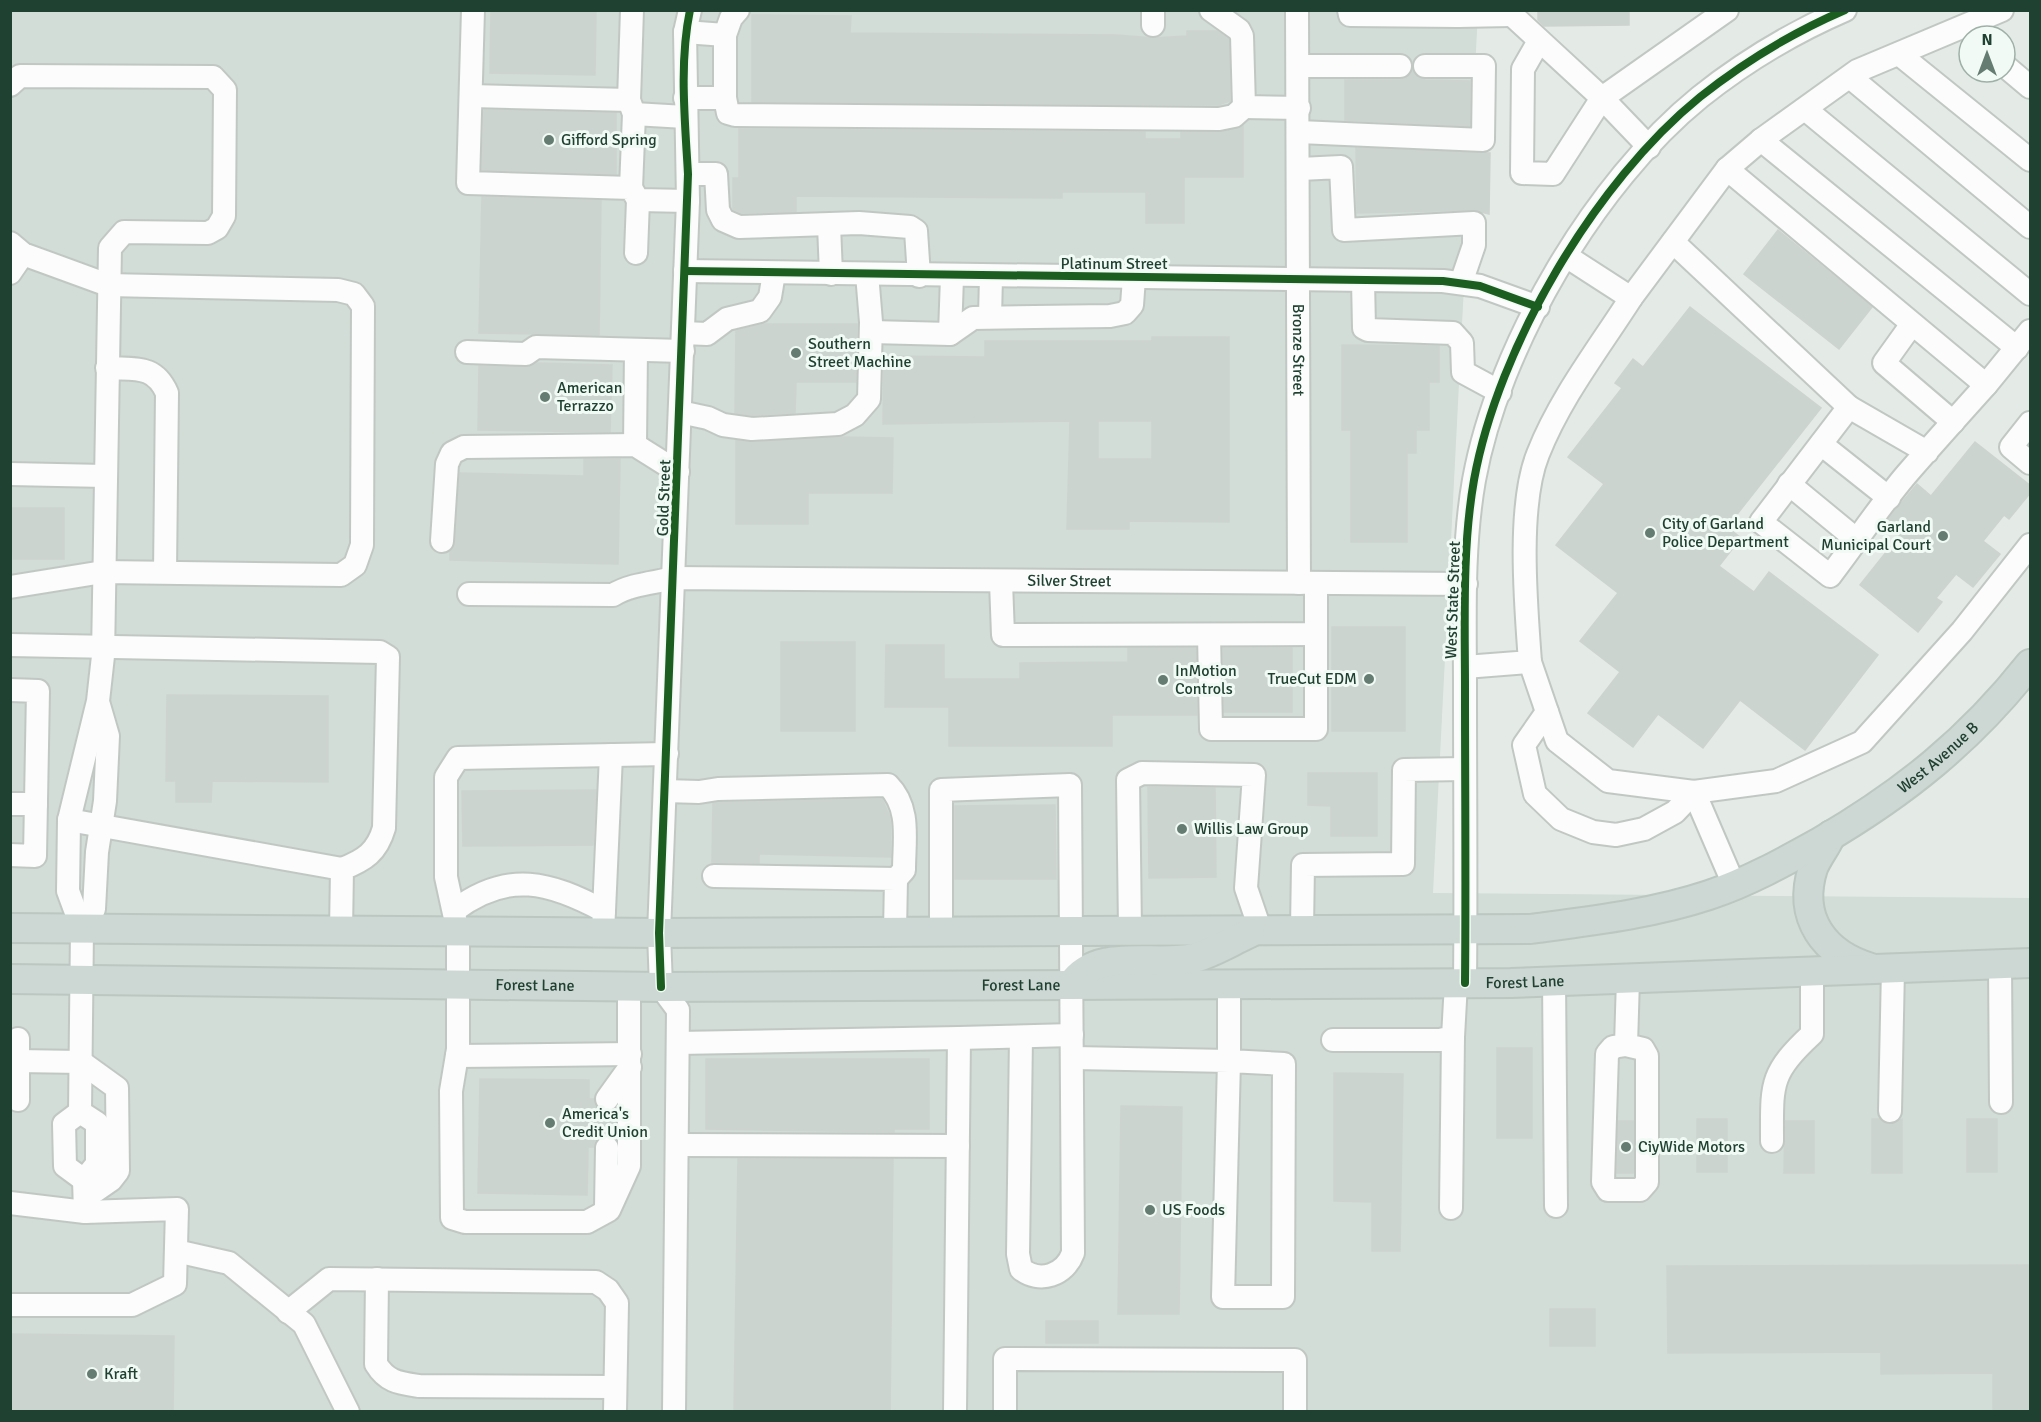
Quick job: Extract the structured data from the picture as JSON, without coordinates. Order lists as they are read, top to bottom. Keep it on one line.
{"streets":{"main road":["West Avenue B","Forest Lane"],"street":["Platinum Street","Bronze Street","Gold Street","Silver Street","West State Street"]},"crossings":[["Platinum Street","Bronze Street"],["Platinum Street","Gold Street"],["Platinum Street","West State Street"],["Bronze Street","Silver Street"],["Gold Street","Silver Street"],["Gold Street","Forest Lane"],["Silver Street","West State Street"],["West State Street","Forest Lane"]],"places":["Gifford Spring","Southern Street Machine","American Terrazzo","City of Garland Police Department","Garland Municipal Court","TrueCut EDM","InMotion Controls","Willis Law Group","America's Credit Union","CiyWide Motors","US Foods","Kraft"],"north":"top"}
